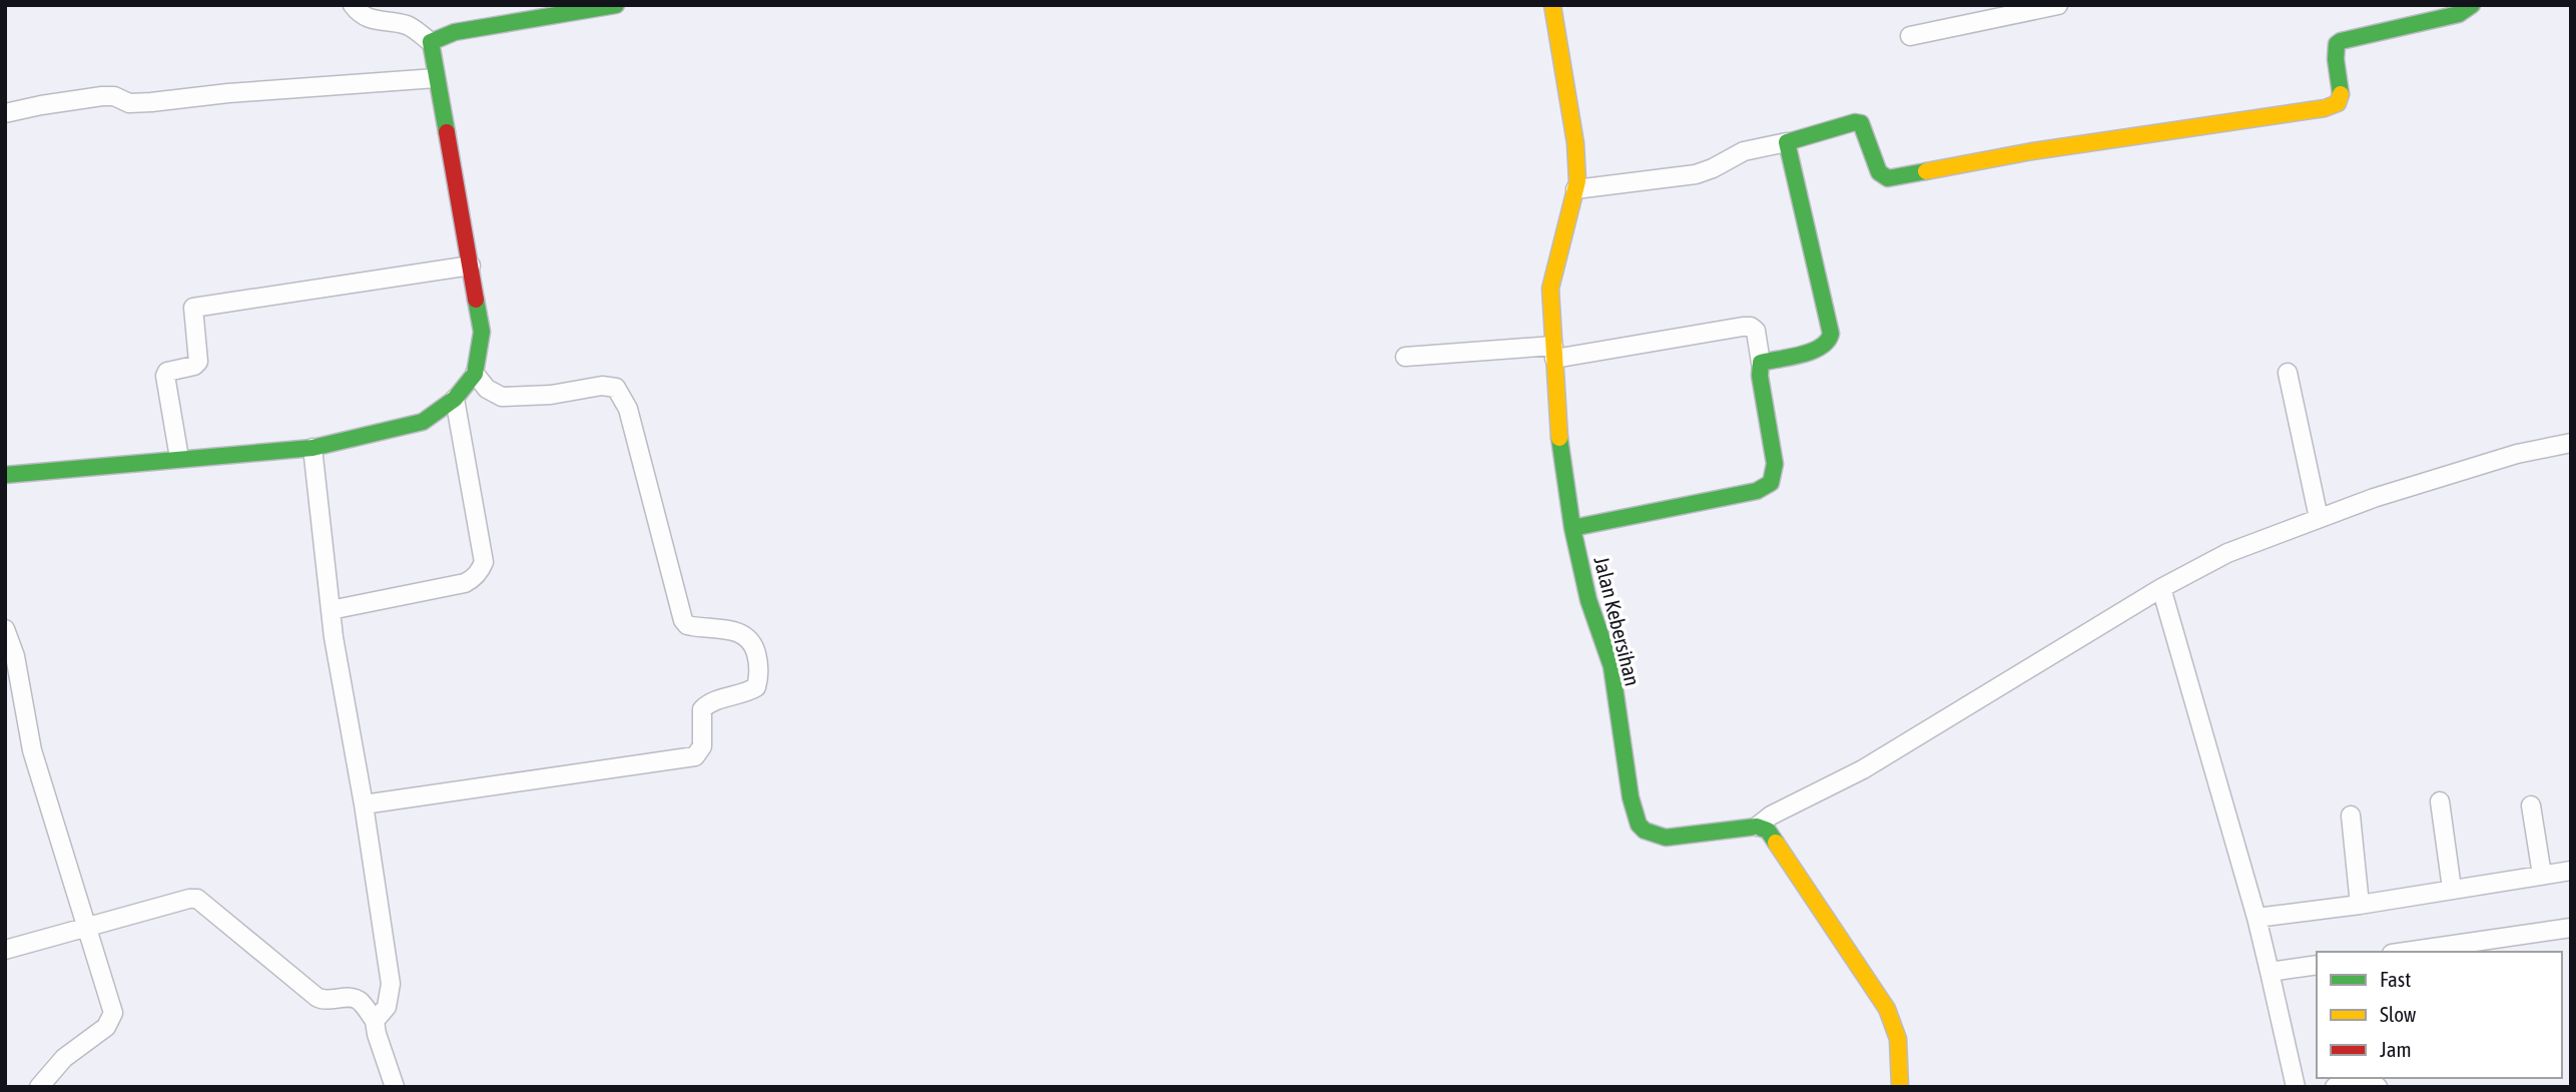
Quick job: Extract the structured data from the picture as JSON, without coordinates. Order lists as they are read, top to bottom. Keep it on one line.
{"streets":{"street":["Jalan Kebersihan"]},"legend":["Fast","Slow","Jam"]}
